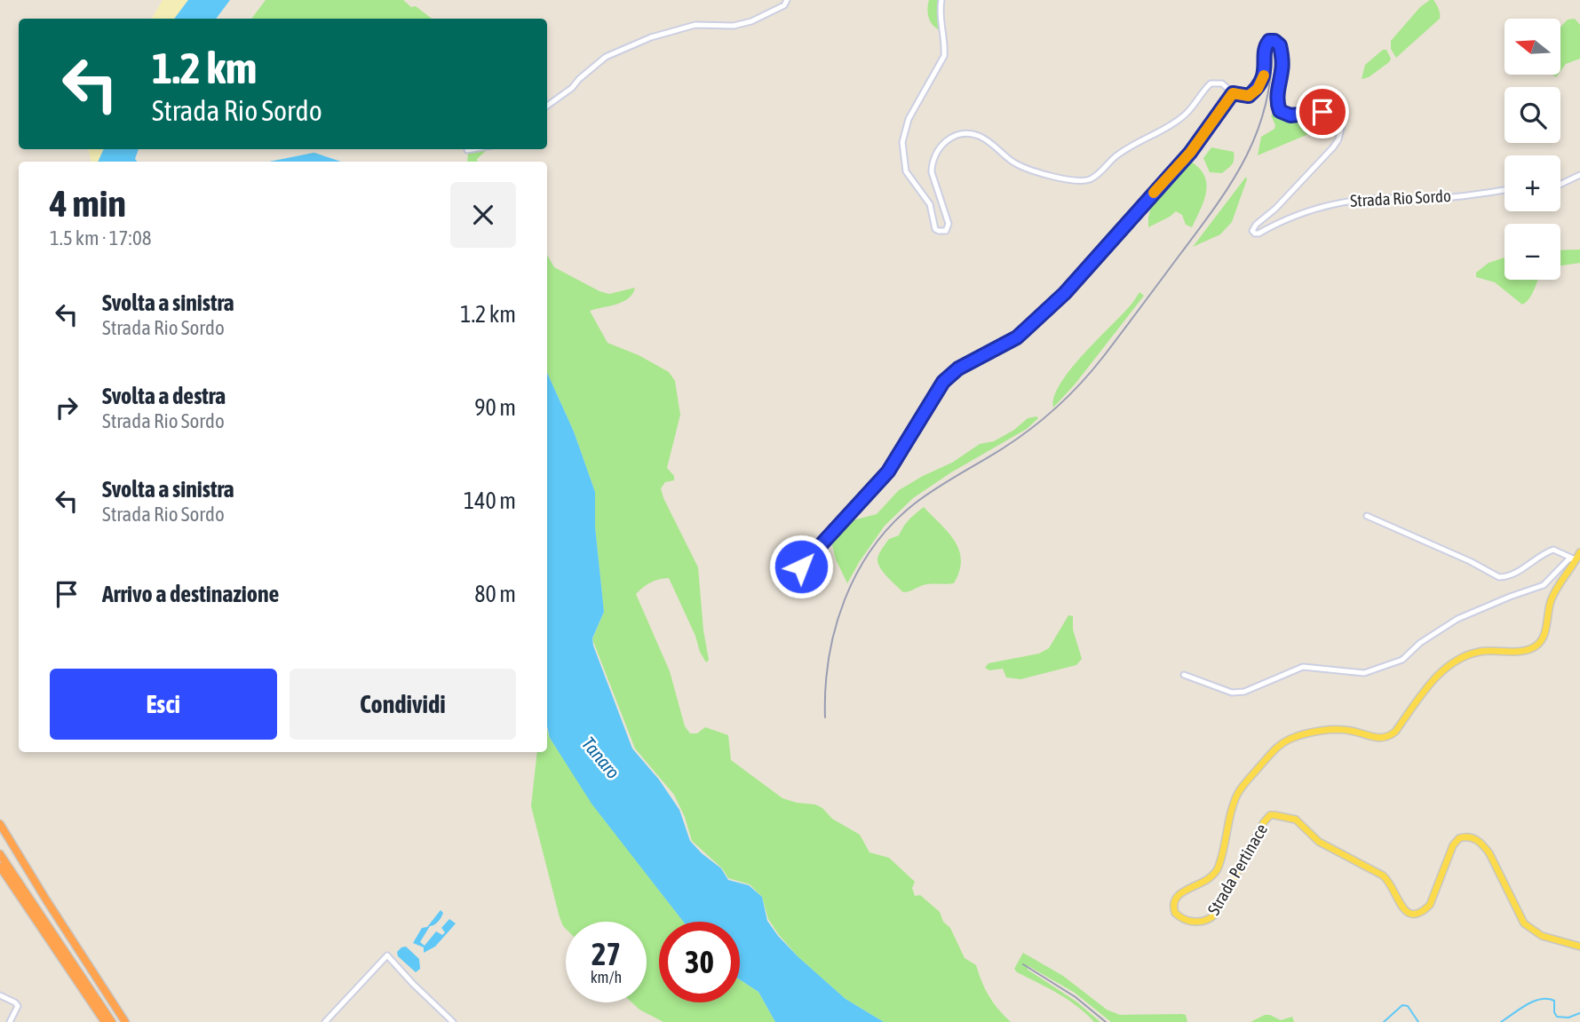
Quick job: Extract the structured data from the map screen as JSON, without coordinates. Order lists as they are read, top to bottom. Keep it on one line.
{"streets":{"main road":["Strada Pertinace"],"street":["Strada Rio Sordo"]},"water":["Tanaro"],"north":"left","page":{"map_buttons":["+","−"],"turn":["1.2 km","Strada Rio Sordo"],"heading":["4 min","1.5 km · 17:08"],"list":[{"name":"Svolta a sinistra","note":"Strada Rio Sordo","value":"1.2 km"},{"name":"Svolta a destra","note":"Strada Rio Sordo","value":"90 m"},{"name":"Svolta a sinistra","note":"Strada Rio Sordo","value":"140 m"},{"name":"Arrivo a destinazione","value":"80 m"}],"buttons":["Esci","Condividi"],"speed":"27 km/h","limit":"30"}}
